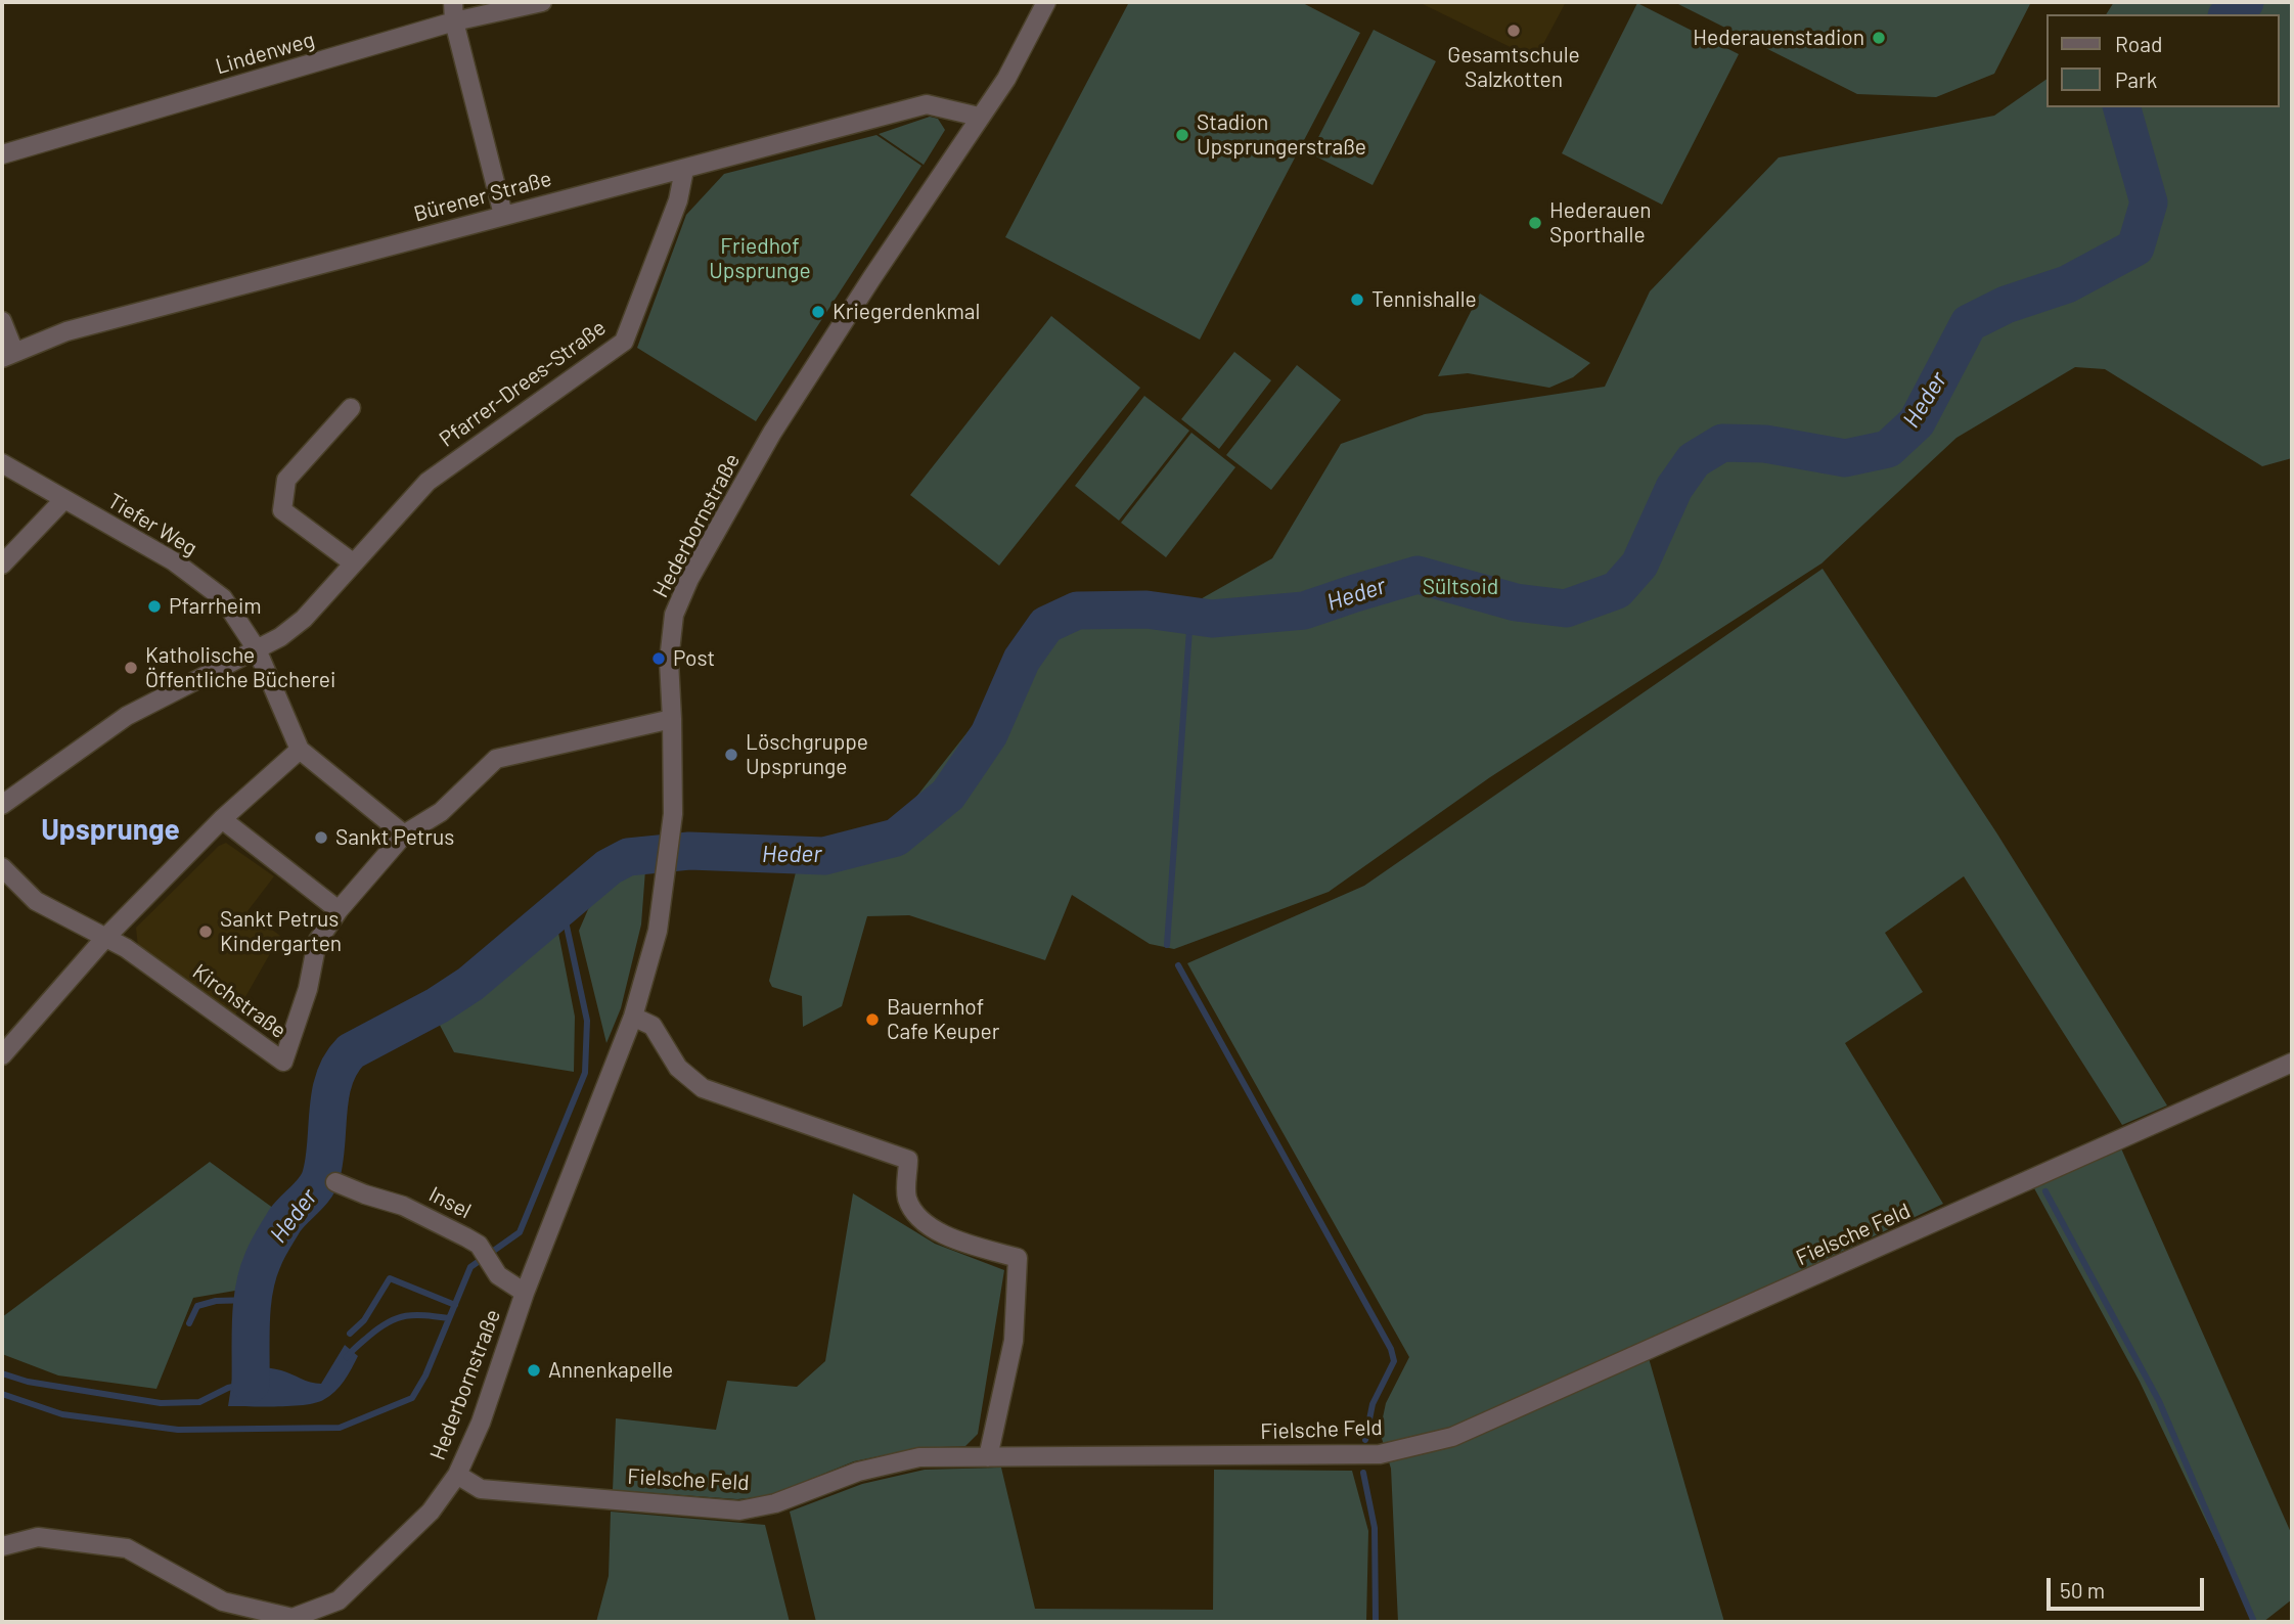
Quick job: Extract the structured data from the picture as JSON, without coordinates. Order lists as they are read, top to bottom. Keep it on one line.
{"streets":{"street":["Lindenweg","Bürener Straße","Pfarrer-Drees-Straße","Tiefer Weg","Hederbornstraße","Kirchstraße","Insel","Fielsche Feld"]},"crossings":[["Bürener Straße","Pfarrer-Drees-Straße"],["Bürener Straße","Hederbornstraße"],["Pfarrer-Drees-Straße","Tiefer Weg"],["Hederbornstraße","Kirchstraße"],["Hederbornstraße","Insel"],["Hederbornstraße","Fielsche Feld"]],"districts":["Upsprunge"],"water":["Heder"],"parks":["Friedhof Upsprunge","Sültsoid"],"places":["Gesamtschule Salzkotten","Hederauenstadion","Stadion Upsprungerstraße","Hederauen Sporthalle","Tennishalle","Kriegerdenkmal","Pfarrheim","Post","Katholische Öffentliche Bücherei","Löschgruppe Upsprunge","Sankt Petrus","Sankt Petrus Kindergarten","Bauernhof Cafe Keuper","Annenkapelle"],"legend":["Road","Park"],"scale_bar":"50 m"}
